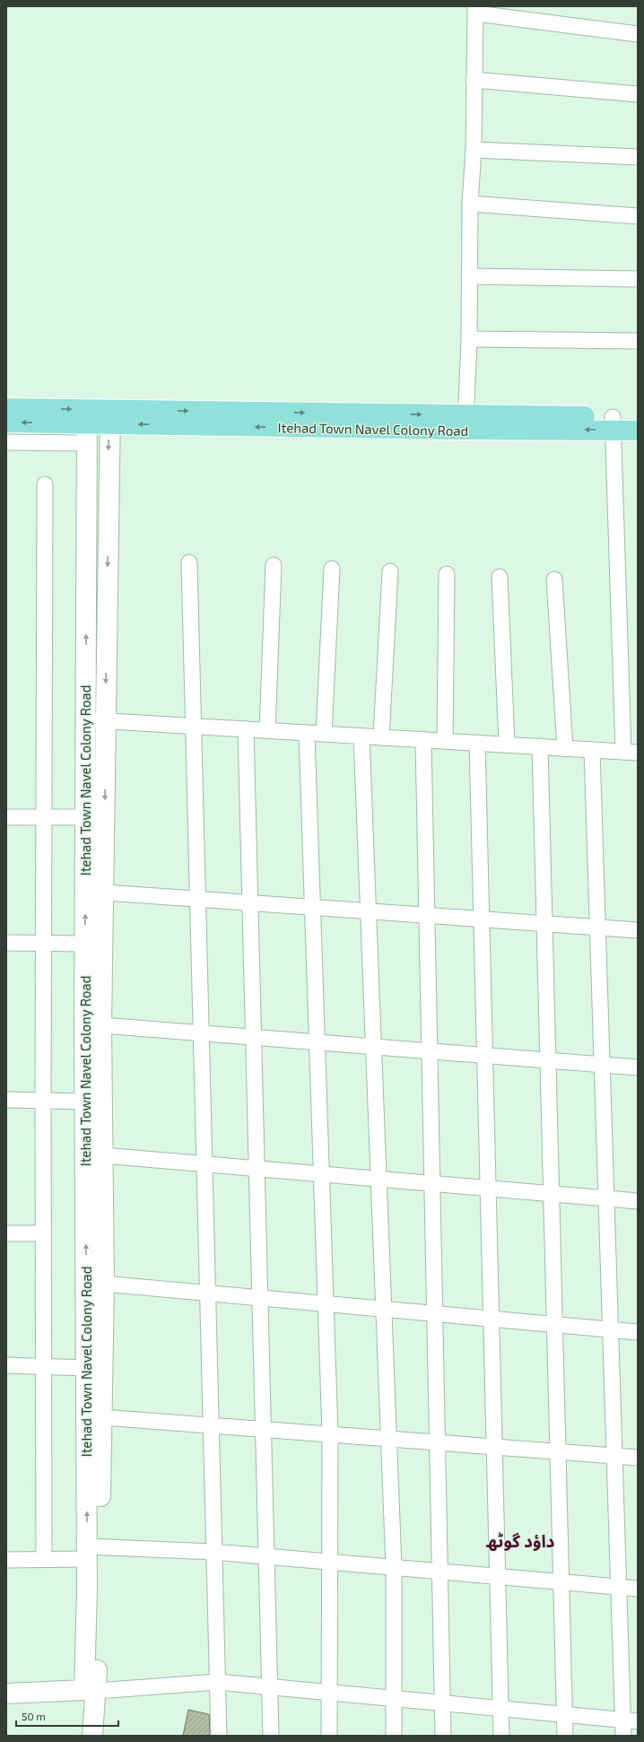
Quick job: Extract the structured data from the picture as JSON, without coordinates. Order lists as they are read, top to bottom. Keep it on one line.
{"streets":{"main road":["Itehad Town Navel Colony Road"]},"districts":["داؤد گوٹھ"],"scale_bar":"50 m"}
